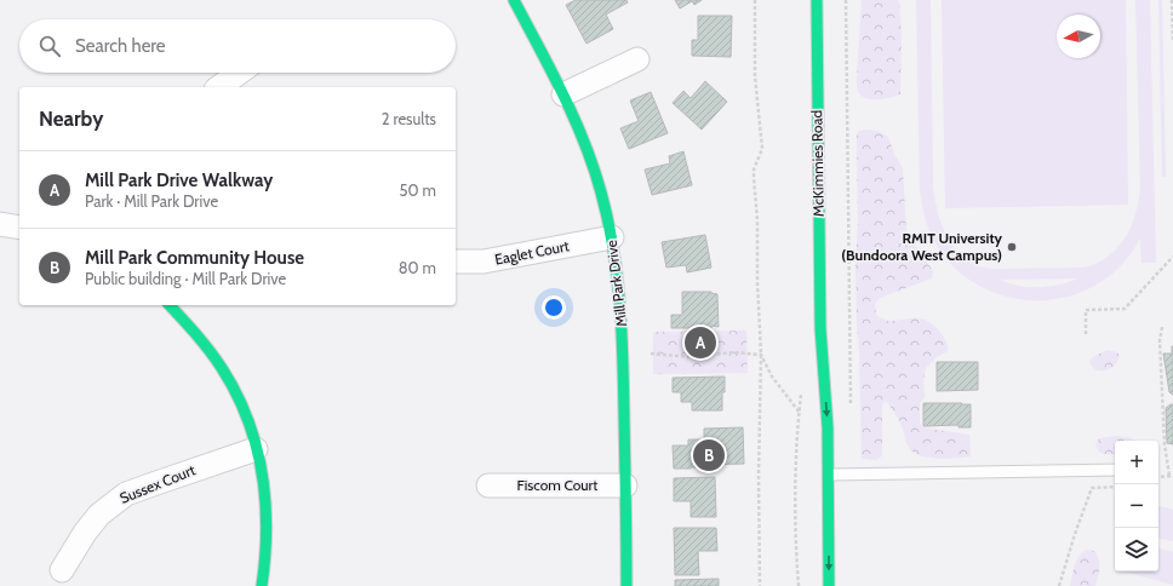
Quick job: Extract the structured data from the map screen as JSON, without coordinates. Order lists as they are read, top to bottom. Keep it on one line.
{"streets":{"street":["McKimmies Road","Eaglet Court","Mill Park Drive","Sussex Court","Fiscom Court"]},"crossings":[["Eaglet Court","Mill Park Drive"],["Mill Park Drive","Fiscom Court"]],"places":["RMIT University (Bundoora West Campus)"],"north":"left","page":{"search":"Search here","heading":["Nearby","2 results"],"list":[{"mark":"A","name":"Mill Park Drive Walkway","note":"Park · Mill Park Drive","value":"50 m"},{"mark":"B","name":"Mill Park Community House","note":"Public building · Mill Park Drive","value":"80 m"}],"pins":["A","B"],"map_buttons":["+","−"]}}
